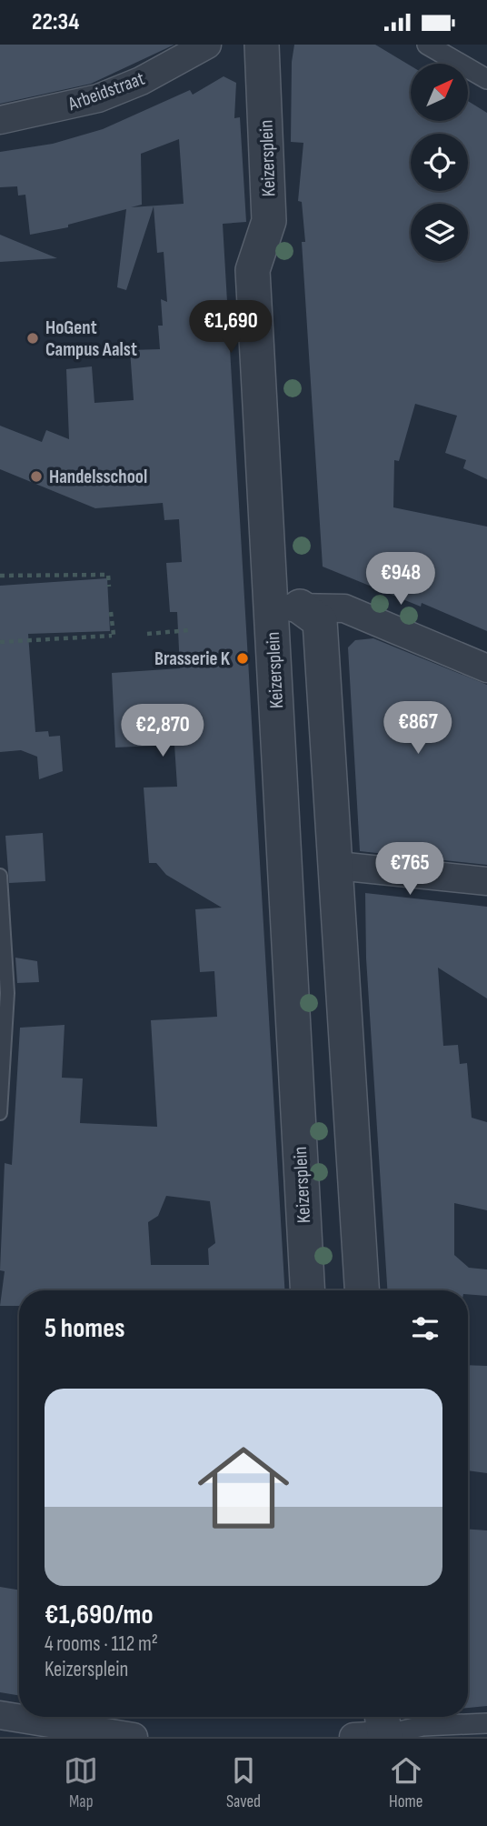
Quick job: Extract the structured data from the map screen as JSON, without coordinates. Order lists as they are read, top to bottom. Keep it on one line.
{"streets":{"street":["Arbeidstraat","Keizersplein"]},"places":["HoGent Campus Aalst","Handelsschool","Brasserie K"],"north":"top right","page":{"status":"22:34","price":["€1,690","€948","€867","€2,870","€765"],"heading":"5 homes","list":[{"name":"€1,690/mo","note":"4 rooms · 112 m² · Keizersplein"}],"tabs":["Map","Saved","Home"]}}
